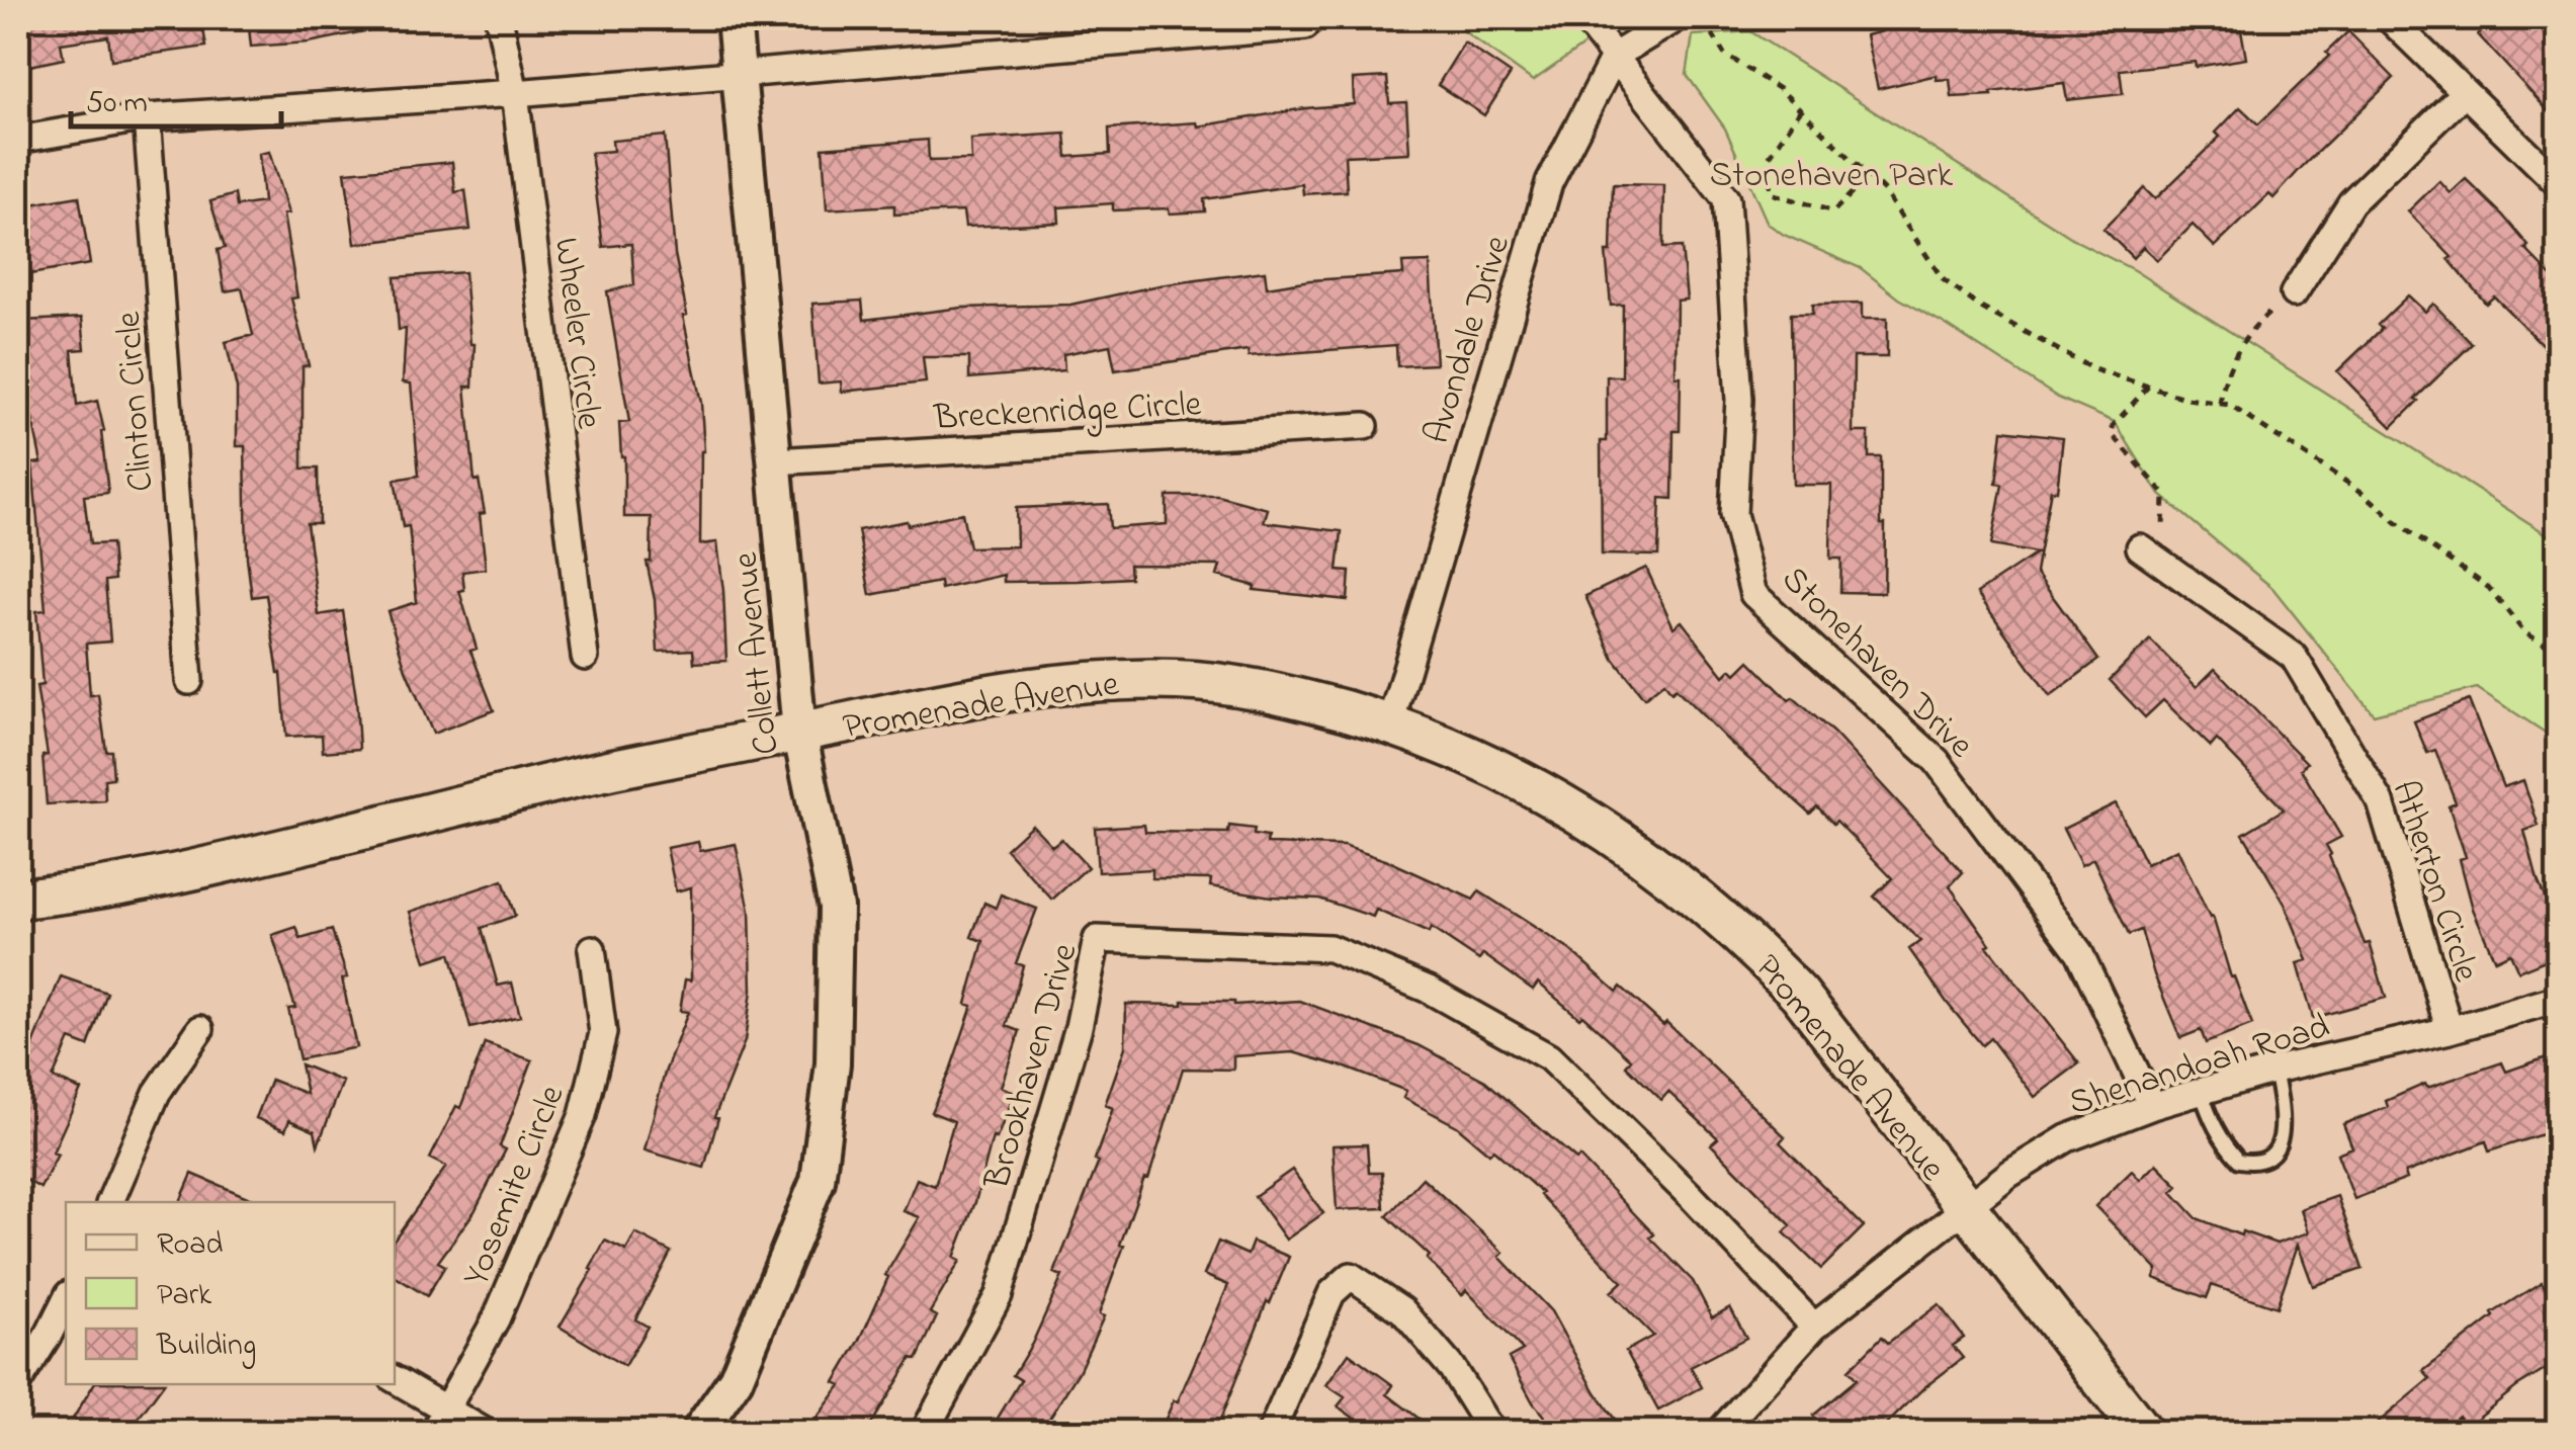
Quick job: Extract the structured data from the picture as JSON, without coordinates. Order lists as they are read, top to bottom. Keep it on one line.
{"streets":{"main road":["Promenade Avenue"],"street":["Wheeler Circle","Avondale Drive","Clinton Circle","Breckenridge Circle","Collett Avenue","Stonehaven Drive","Atherton Circle","Shenandoah Road","Brookhaven Drive","Yosemite Circle"]},"crossings":[["Avondale Drive","Stonehaven Drive"],["Avondale Drive","Promenade Avenue"],["Breckenridge Circle","Collett Avenue"],["Collett Avenue","Promenade Avenue"],["Stonehaven Drive","Shenandoah Road"],["Promenade Avenue","Shenandoah Road"],["Atherton Circle","Shenandoah Road"],["Shenandoah Road","Brookhaven Drive"]],"parks":["Stonehaven Park"],"legend":["Road","Park","Building"],"scale_bar":"50 m"}
